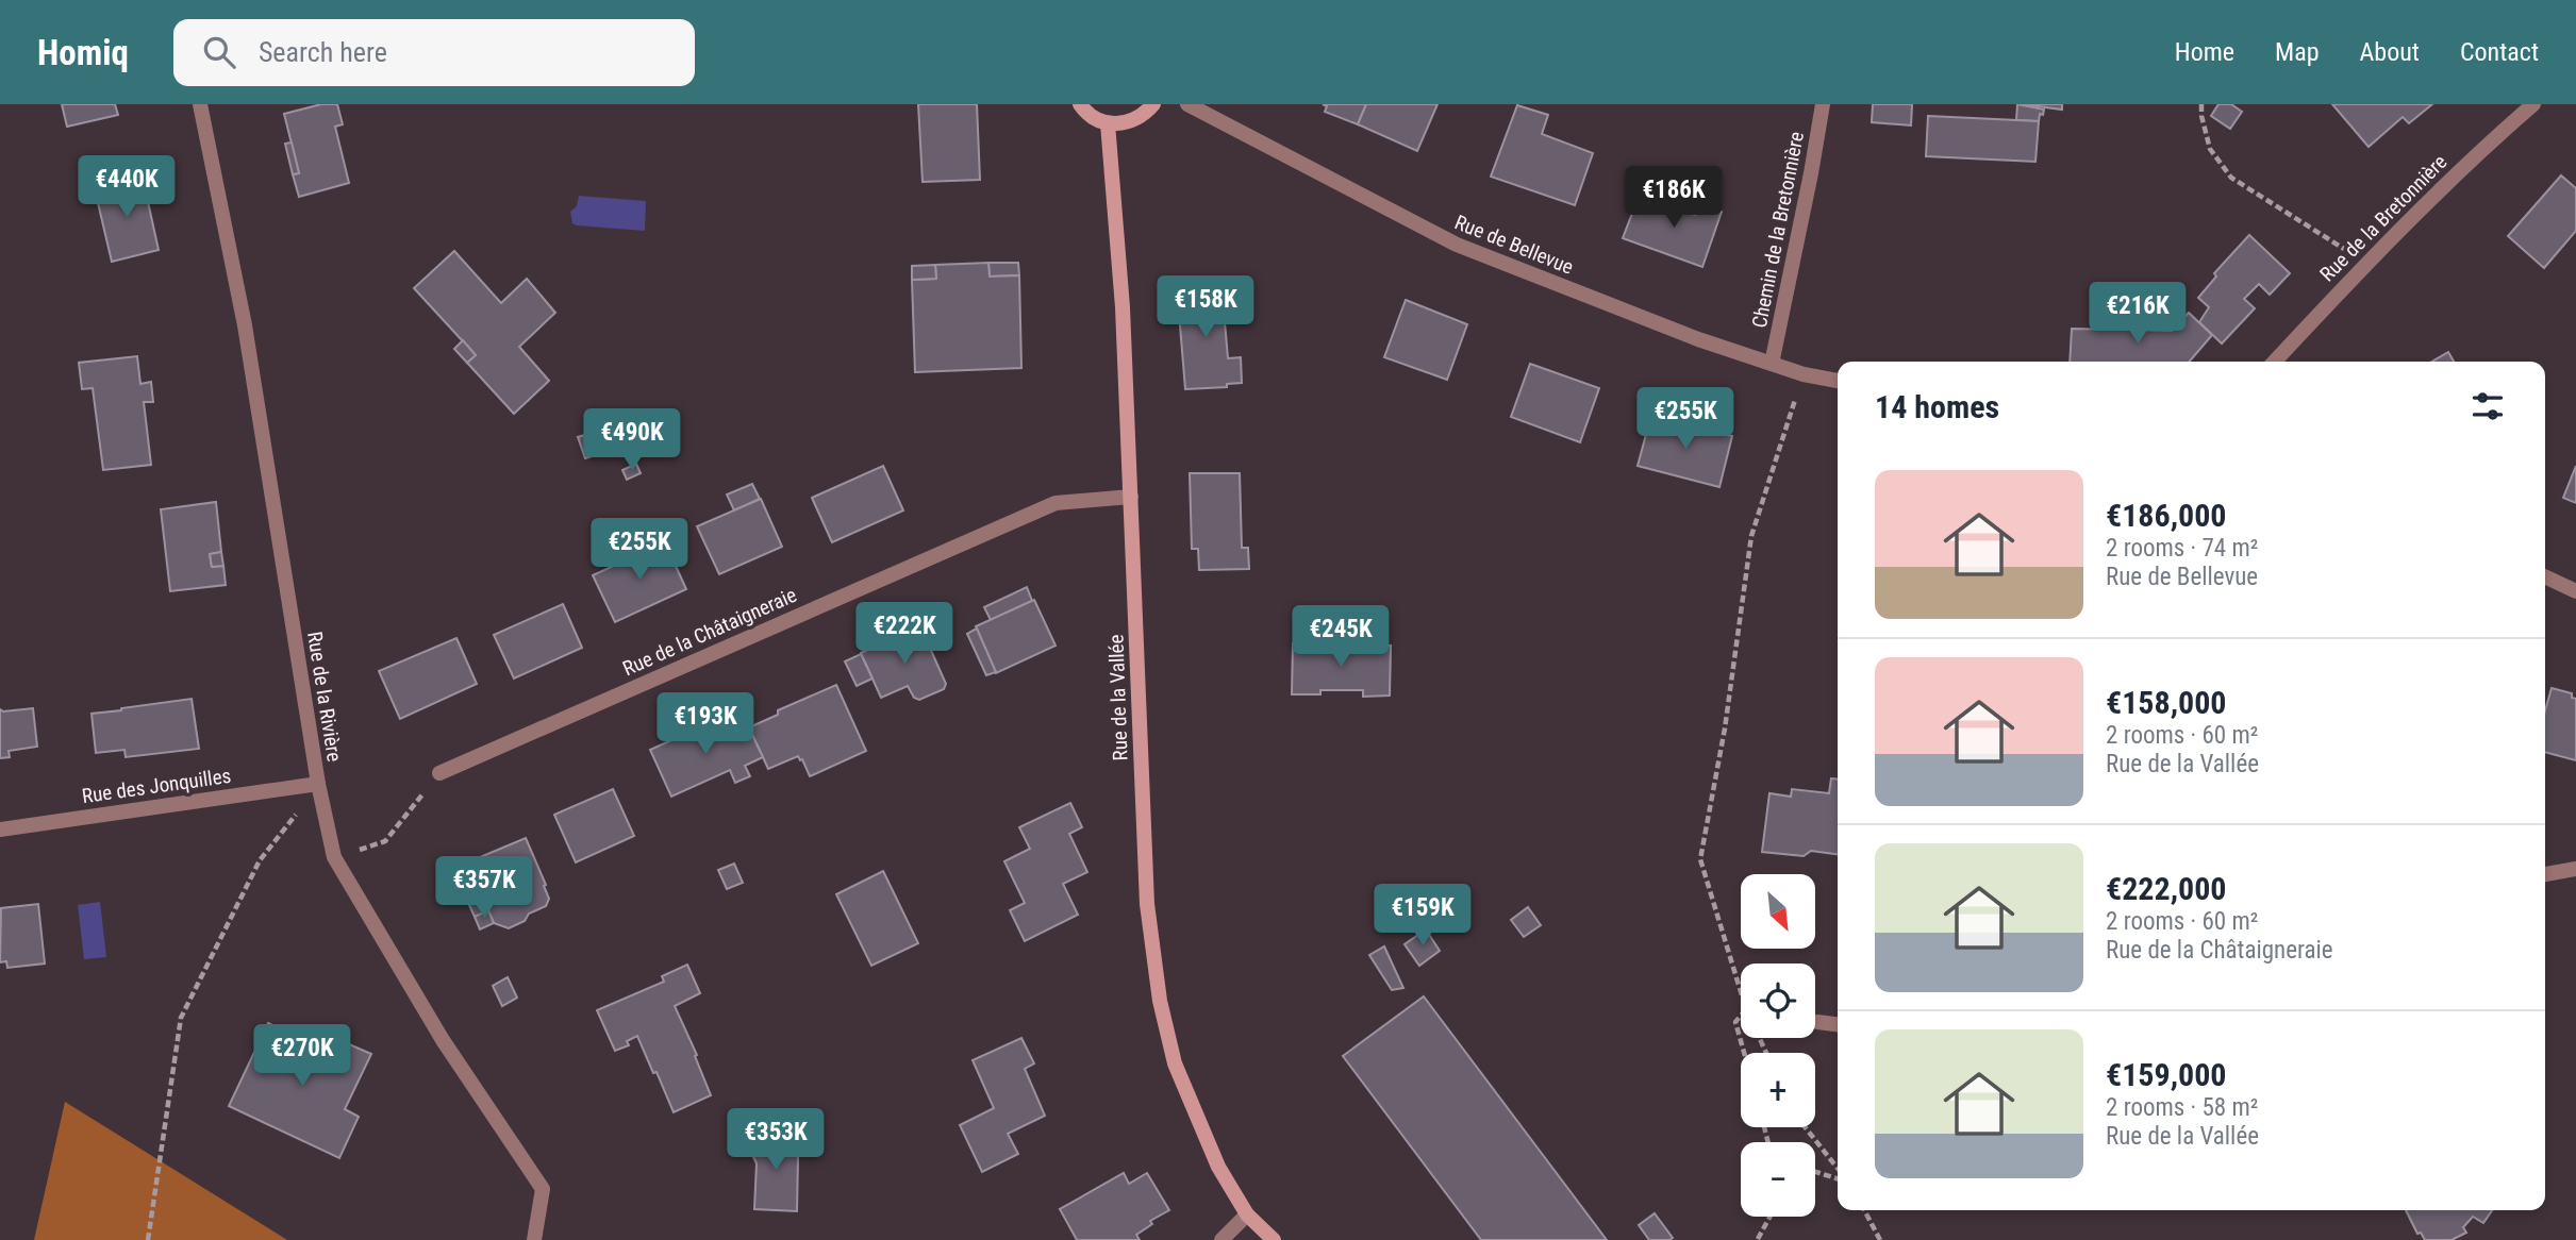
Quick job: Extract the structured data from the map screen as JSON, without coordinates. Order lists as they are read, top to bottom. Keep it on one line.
{"streets":{"street":["Rue de la Bretonnière","Chemin de la Bretonnière","Rue de Bellevue","Rue de la Châtaigneraie","Rue de la Rivière","Rue de la Vallée","Rue des Jonquilles"]},"crossings":[["Chemin de la Bretonnière","Rue de Bellevue"],["Rue de la Châtaigneraie","Rue de la Vallée"],["Rue de la Rivière","Rue des Jonquilles"]],"north":"bottom right","page":{"header":"Homiq","search":"Search here","nav":["Home","Map","About","Contact"],"price":["€440K","€186K","€158K","€216K","€255K","€490K","€255K","€222K","€245K","€193K","€357K","€159K","€270K","€353K"],"heading":"14 homes","list":[{"name":"€186,000","note":"2 rooms · 74 m² · Rue de Bellevue"},{"name":"€158,000","note":"2 rooms · 60 m² · Rue de la Vallée"},{"name":"€222,000","note":"2 rooms · 60 m² · Rue de la Châtaigneraie"},{"name":"€159,000","note":"2 rooms · 58 m² · Rue de la Vallée"}],"map_buttons":["+","−"]}}
